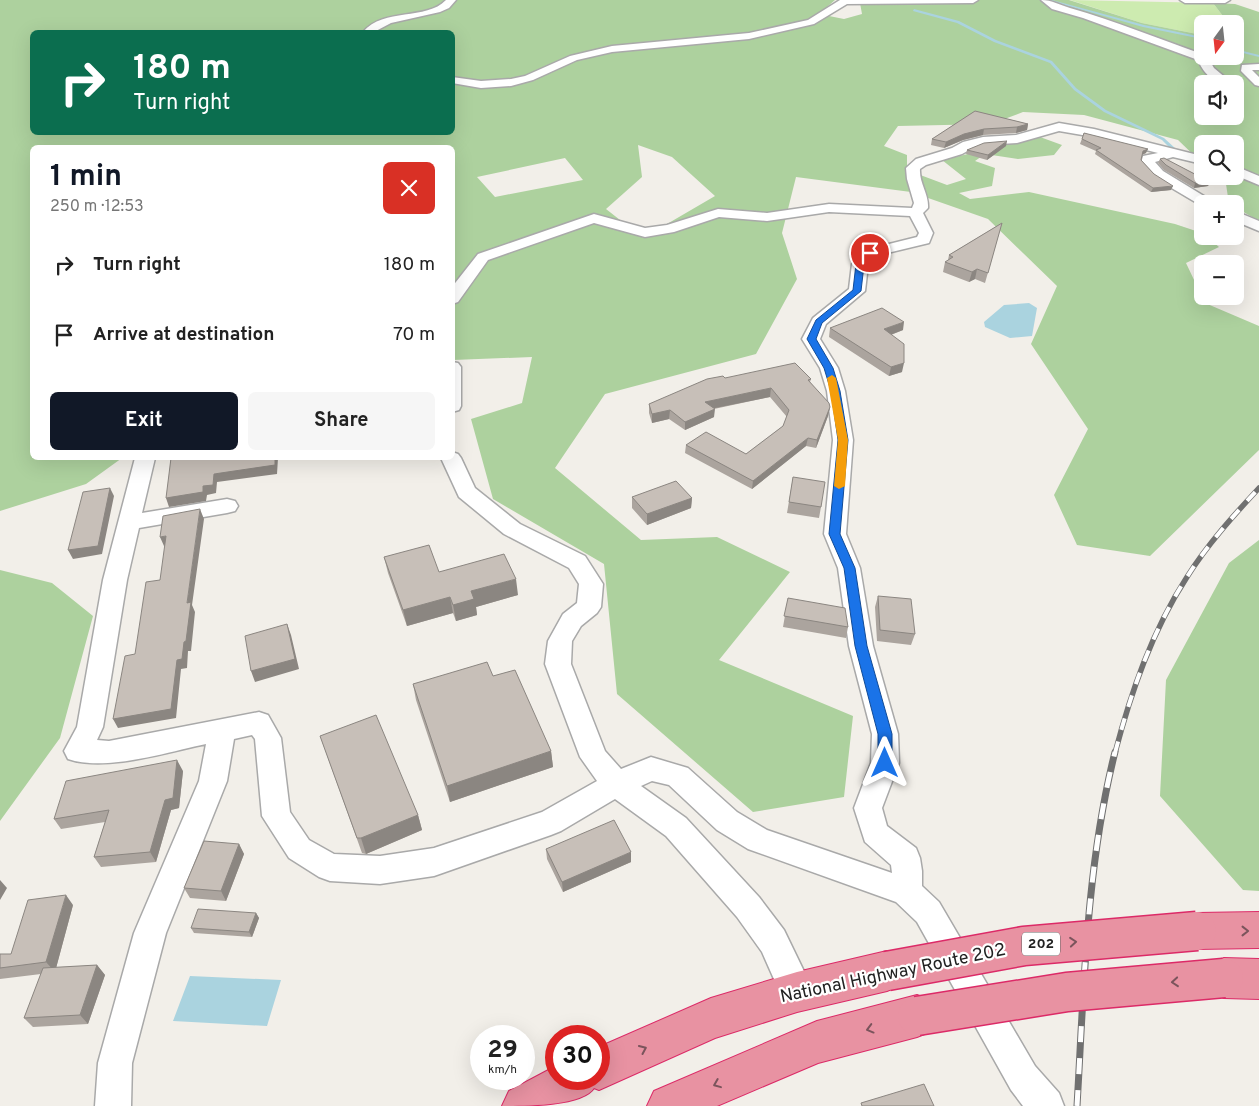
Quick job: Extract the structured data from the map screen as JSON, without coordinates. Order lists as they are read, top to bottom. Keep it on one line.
{"streets":{"highway":["202","National Highway Route 202"]},"north":"bottom","page":{"map_buttons":["+","−"],"turn":["180 m","Turn right"],"heading":["1 min","250 m · 12:53"],"list":[{"name":"Turn right","value":"180 m"},{"name":"Arrive at destination","value":"70 m"}],"buttons":["Exit","Share"],"speed":"29 km/h","limit":"30"}}
